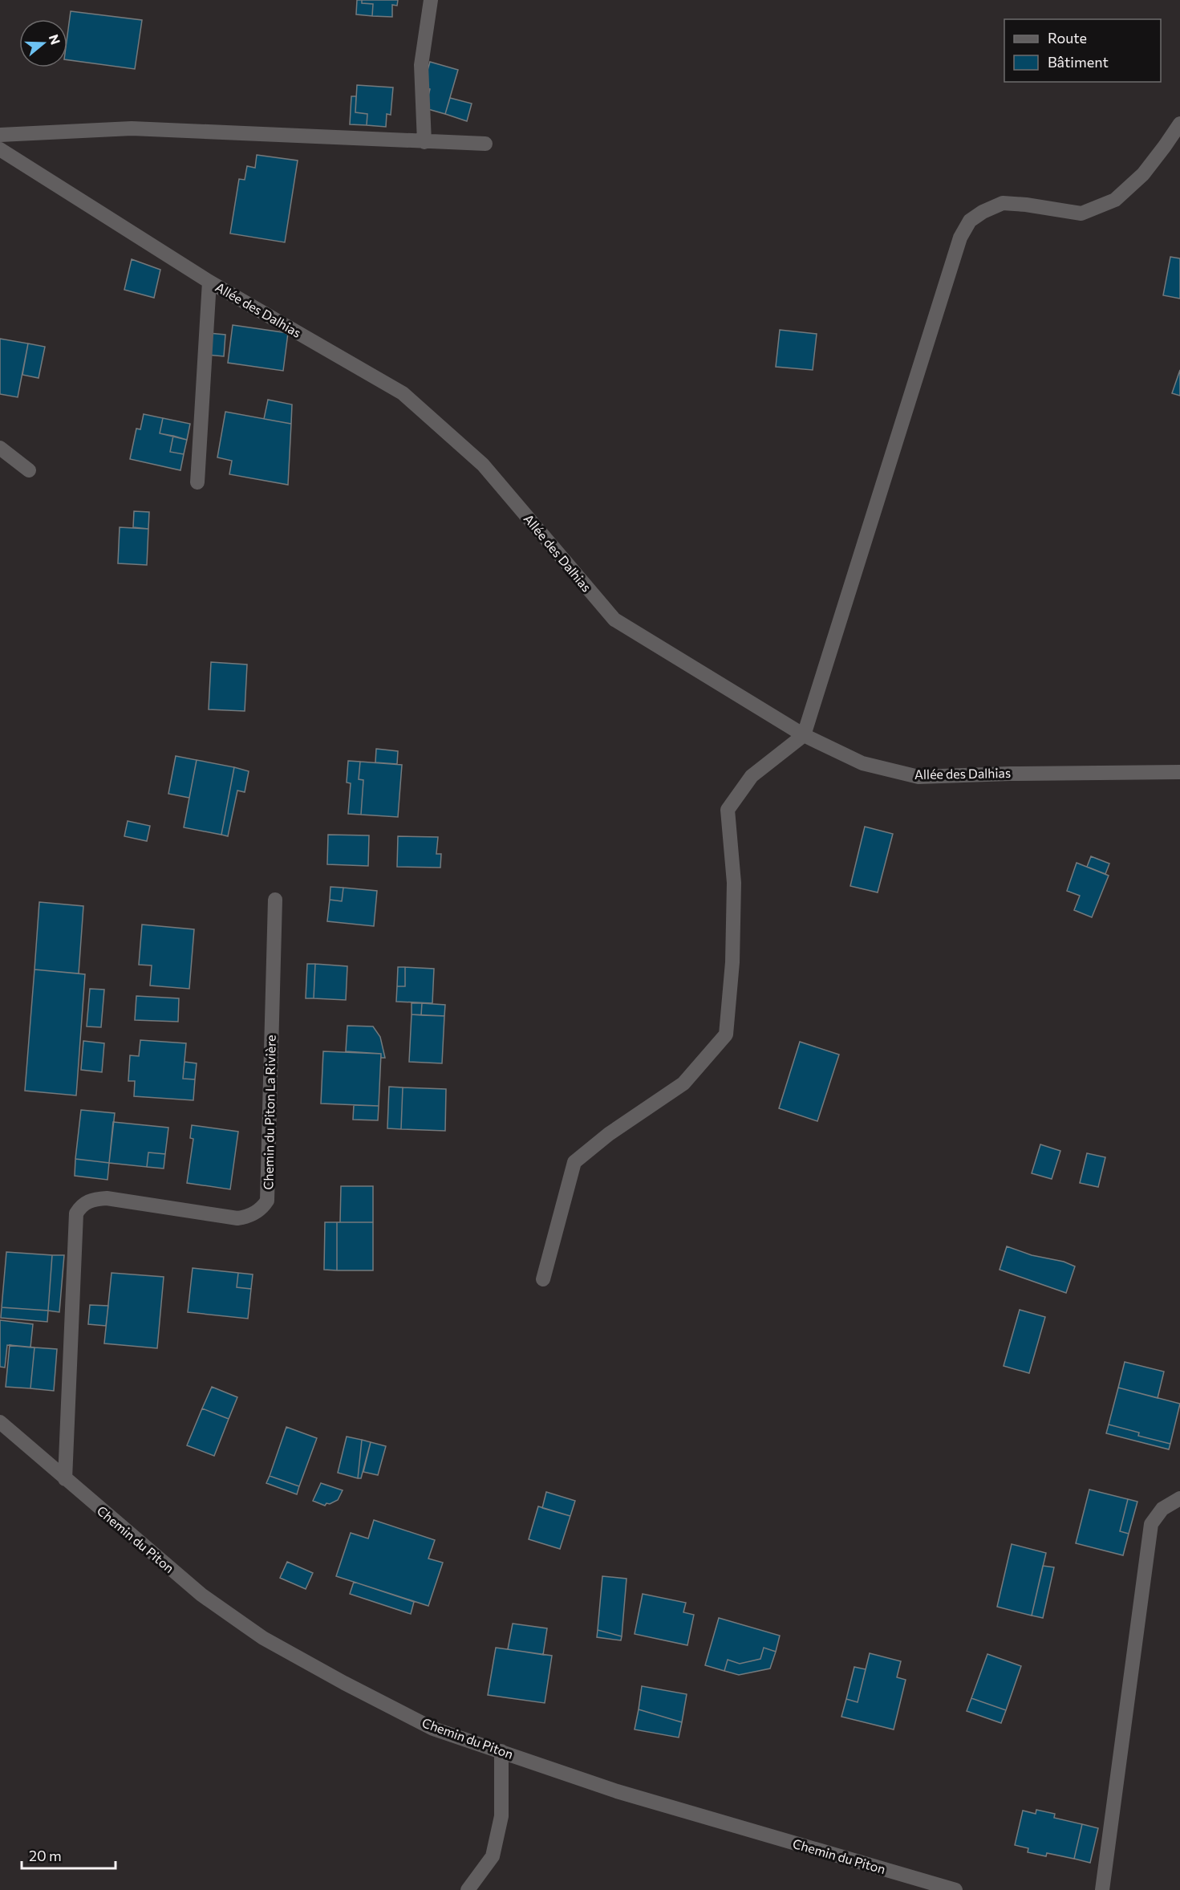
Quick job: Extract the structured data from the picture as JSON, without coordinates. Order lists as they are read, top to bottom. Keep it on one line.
{"streets":{"street":["Allée des Dalhias","Chemin du Piton La Rivière","Chemin du Piton"]},"crossings":[["Chemin du Piton La Rivière","Chemin du Piton"]],"legend":["Route","Bâtiment"],"scale_bar":"20 m","north":"right"}
